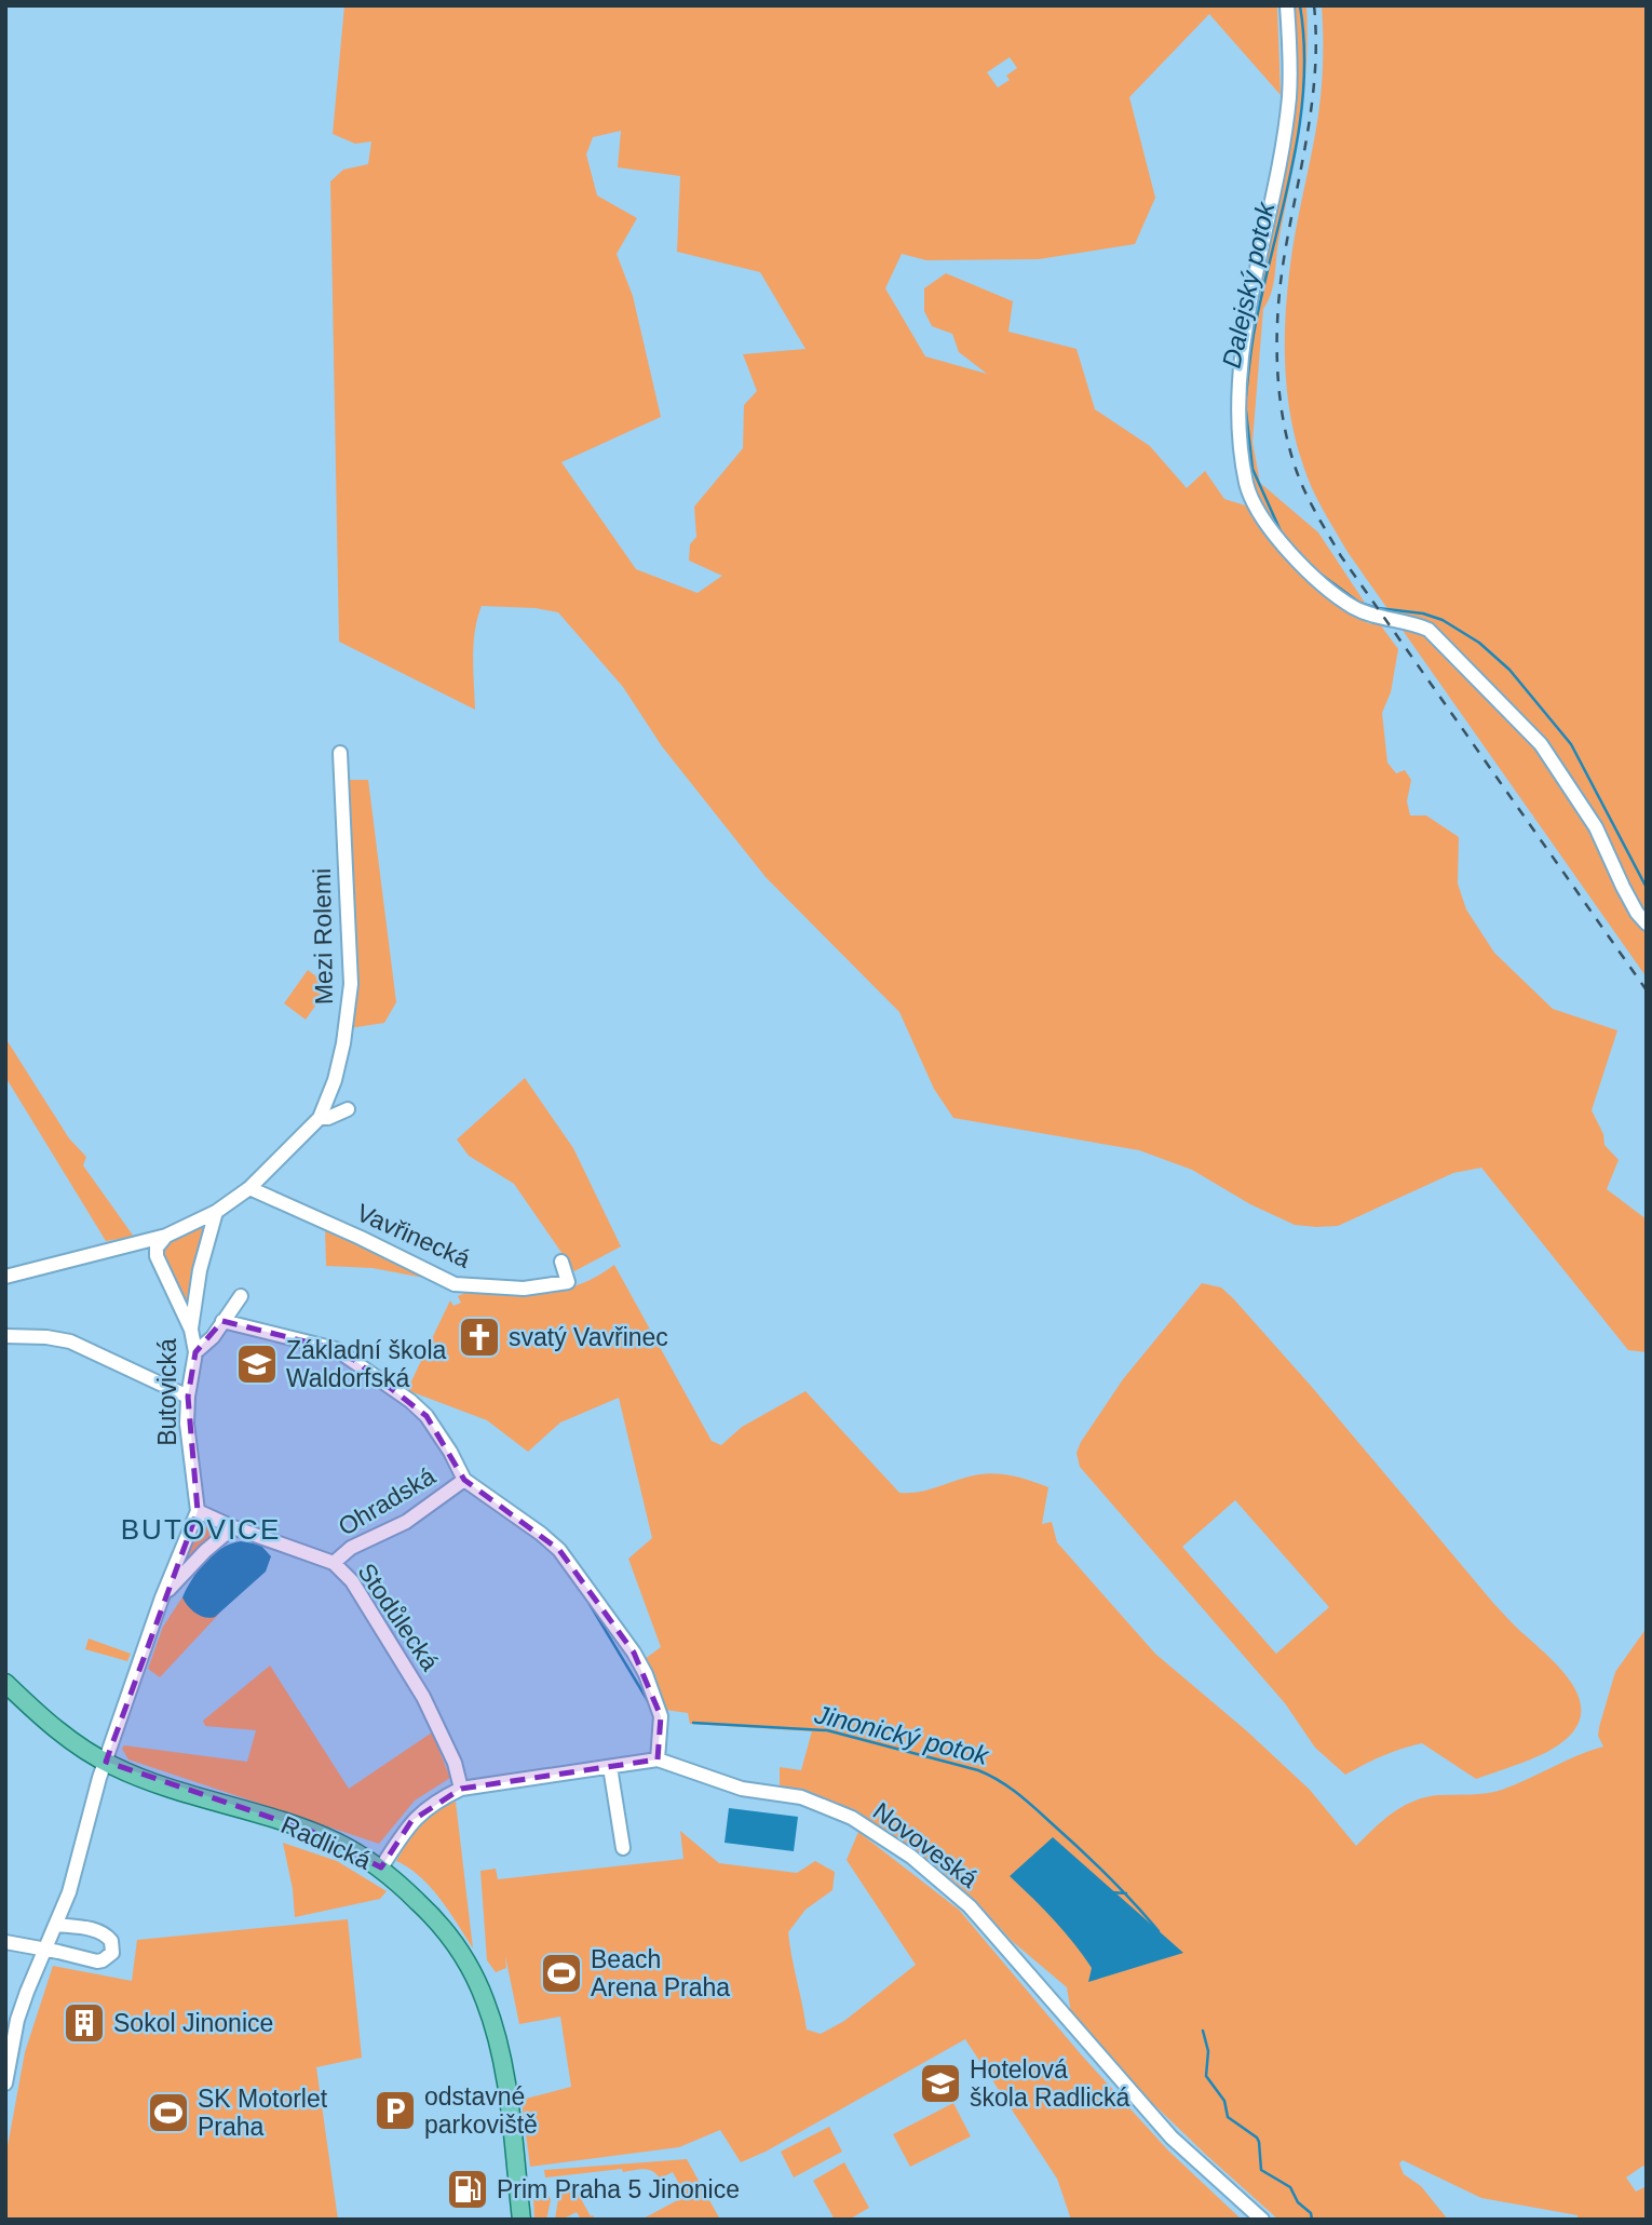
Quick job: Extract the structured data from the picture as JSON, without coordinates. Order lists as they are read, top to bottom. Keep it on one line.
{"streets":{"main road":["Radlická"],"street":["Mezi Rolemi","Vavřinecká","Butovická","Ohradská","Stodůlecká","Novoveská"]},"crossings":[["Mezi Rolemi","Vavřinecká"],["Mezi Rolemi","Butovická"],["Butovická","Ohradská"],["Butovická","Stodůlecká"],["Ohradská","Stodůlecká"],["Stodůlecká","Novoveská"],["Radlická","Novoveská"]],"districts":["BUTOVICE"],"water":["Dalejský potok","Jinonický potok"],"places":{"church":["svatý Vavřinec"],"school or university":["Základní škola Waldorfská","Hotelová škola Radlická"],"sports":["Beach Arena Praha","SK Motorlet Praha"],"building":["Sokol Jinonice"],"parking":["odstavné parkoviště"],"fuel station":["Prim Praha 5 Jinonice"]}}
